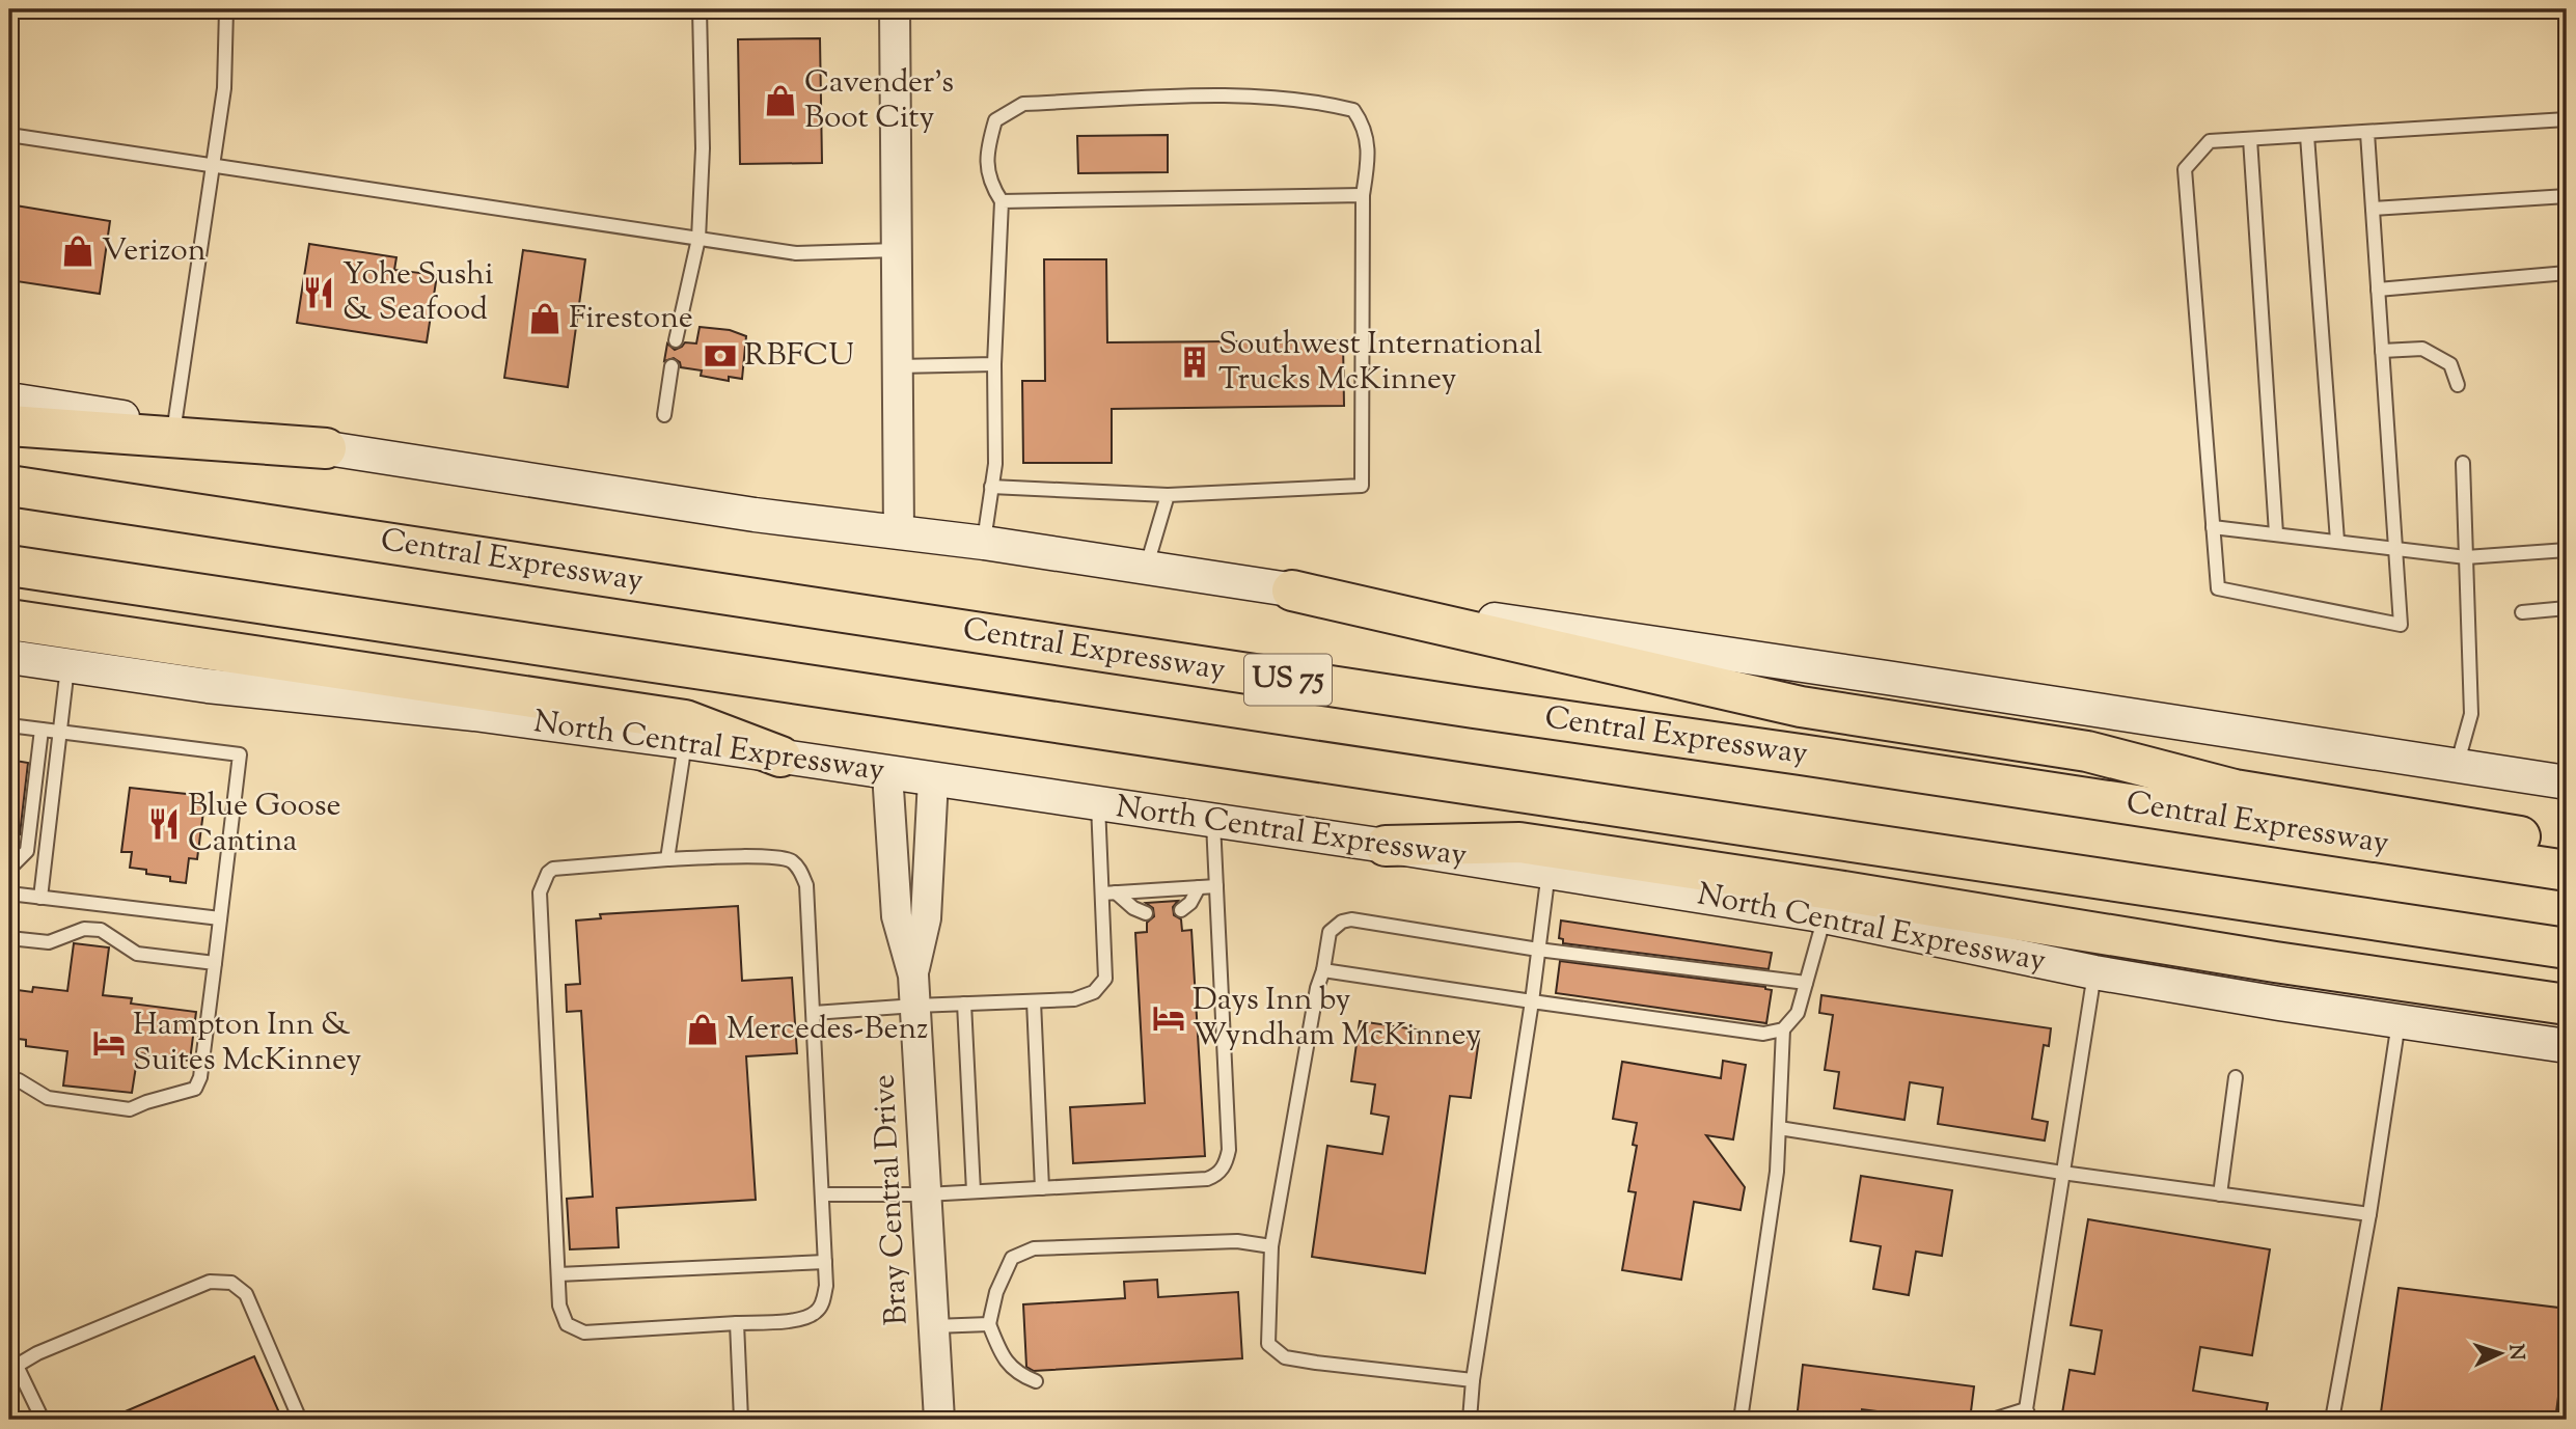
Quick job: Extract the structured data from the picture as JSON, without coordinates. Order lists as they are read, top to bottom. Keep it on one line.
{"streets":{"highway":["Central Expressway","US 75"],"main road":["North Central Expressway"],"street":["Bray Central Drive"]},"crossings":[["North Central Expressway","Bray Central Drive"]],"places":{"shop":["Cavender's Boot City","Verizon","Firestone","Mercedes-Benz"],"restaurant":["Yohe Sushi & Seafood","Blue Goose Cantina"],"bank":["RBFCU"],"building":["Southwest International Trucks McKinney"],"hotel":["Days Inn by Wyndham McKinney","Hampton Inn & Suites McKinney"]},"north":"right"}
